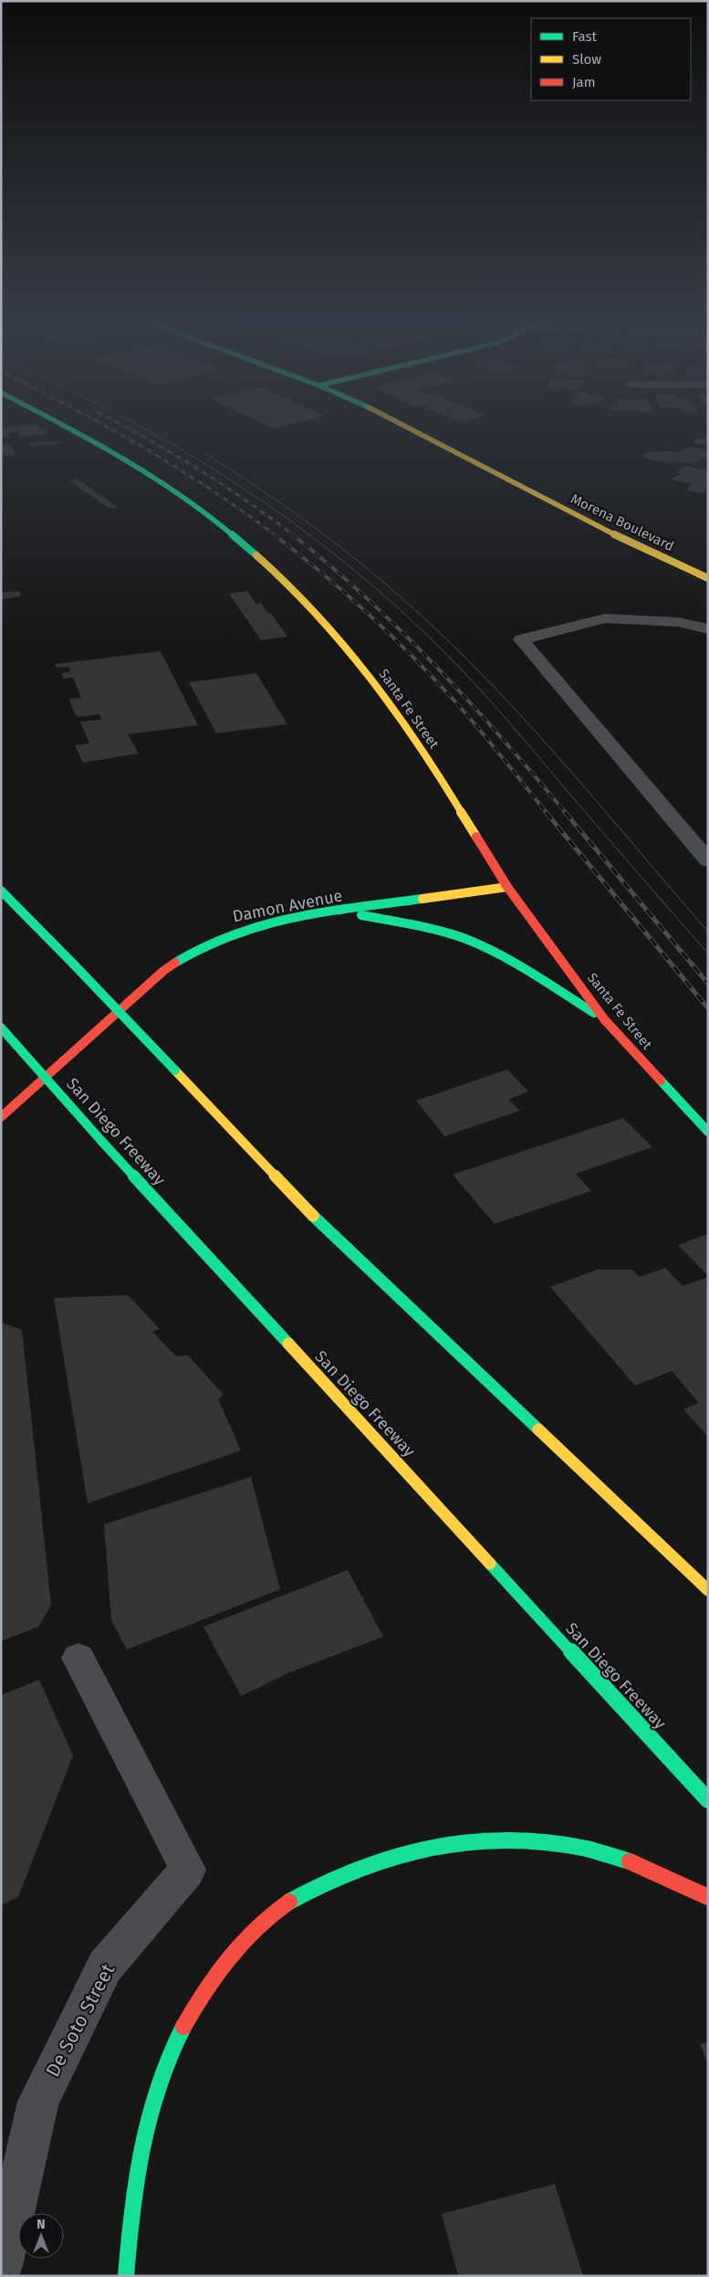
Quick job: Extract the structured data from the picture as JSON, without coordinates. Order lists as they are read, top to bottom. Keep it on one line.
{"streets":{"main road":["Morena Boulevard","Santa Fe Street","Damon Avenue","San Diego Freeway"],"street":["De Soto Street"]},"crossings":[["Santa Fe Street","Damon Avenue"]],"legend":["Fast","Slow","Jam"],"north":"top"}
